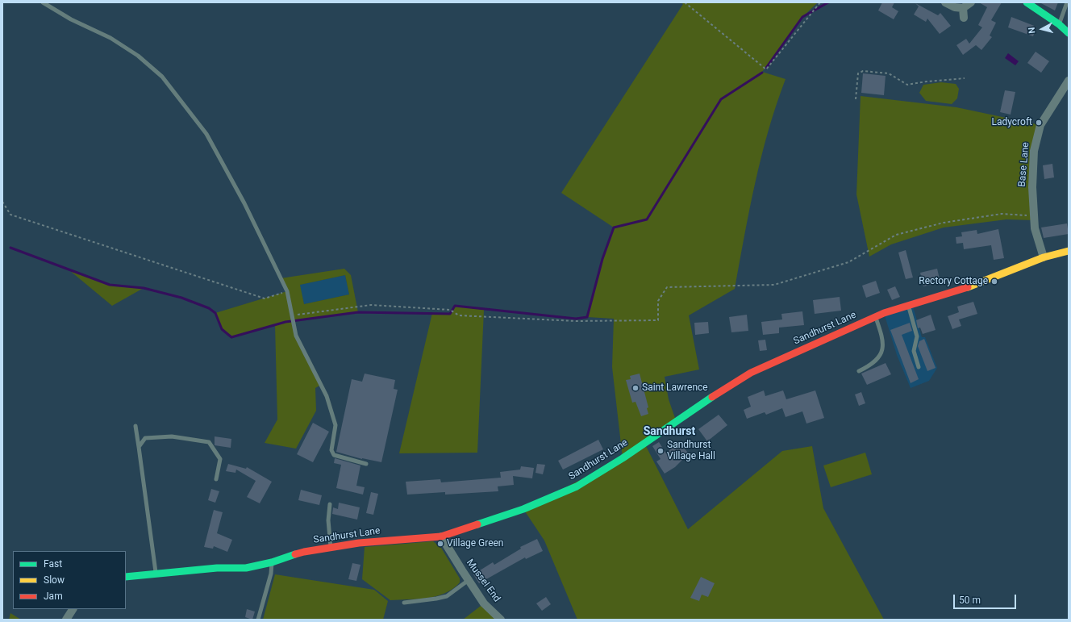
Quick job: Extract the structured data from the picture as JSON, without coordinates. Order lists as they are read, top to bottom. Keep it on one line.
{"streets":{"street":["Base Lane","Sandhurst Lane","Mussel End"]},"crossings":[["Base Lane","Sandhurst Lane"],["Sandhurst Lane","Mussel End"]],"districts":["Sandhurst"],"places":["Ladycroft","Rectory Cottage","Saint Lawrence","Sandhurst Village Hall","Village Green"],"legend":["Fast","Slow","Jam"],"scale_bar":"50 m","north":"left"}
